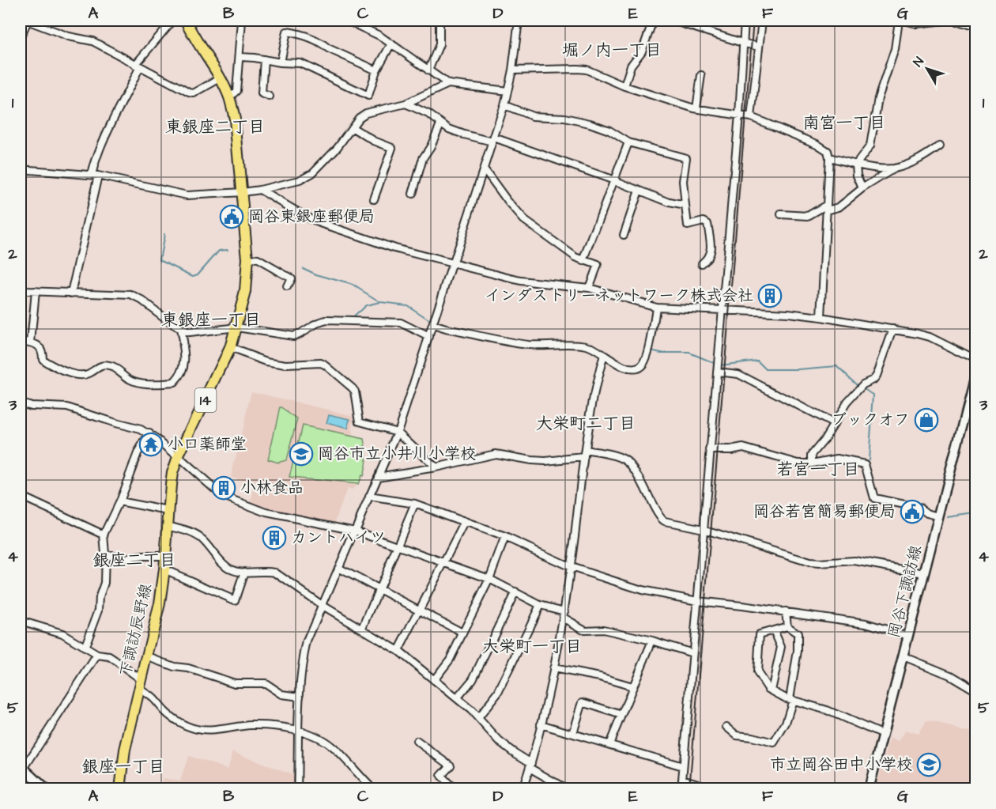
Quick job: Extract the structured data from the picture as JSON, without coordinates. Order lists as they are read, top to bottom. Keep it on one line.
{"streets":{"main road":["14","岡谷下諏訪線","下諏訪辰野線"]},"districts":["堀ノ内一丁目","南宮一丁目","東銀座二丁目","東銀座一丁目","大栄町二丁目","若宮一丁目","銀座二丁目","大栄町一丁目","銀座一丁目"],"places":{"public building":["岡谷東銀座郵便局","岡谷若宮簡易郵便局"],"building":["インダストリーネットワーク株式会社","小林食品","カントハイツ"],"shop":["ブックオフ"],"temple":["小口薬師堂"],"school or university":["岡谷市立小井川小学校","市立岡谷田中小学校"]},"north":"top left","grid":{"columns":["A","B","C","D","E","F","G"],"rows":["1","2","3","4","5"]}}
